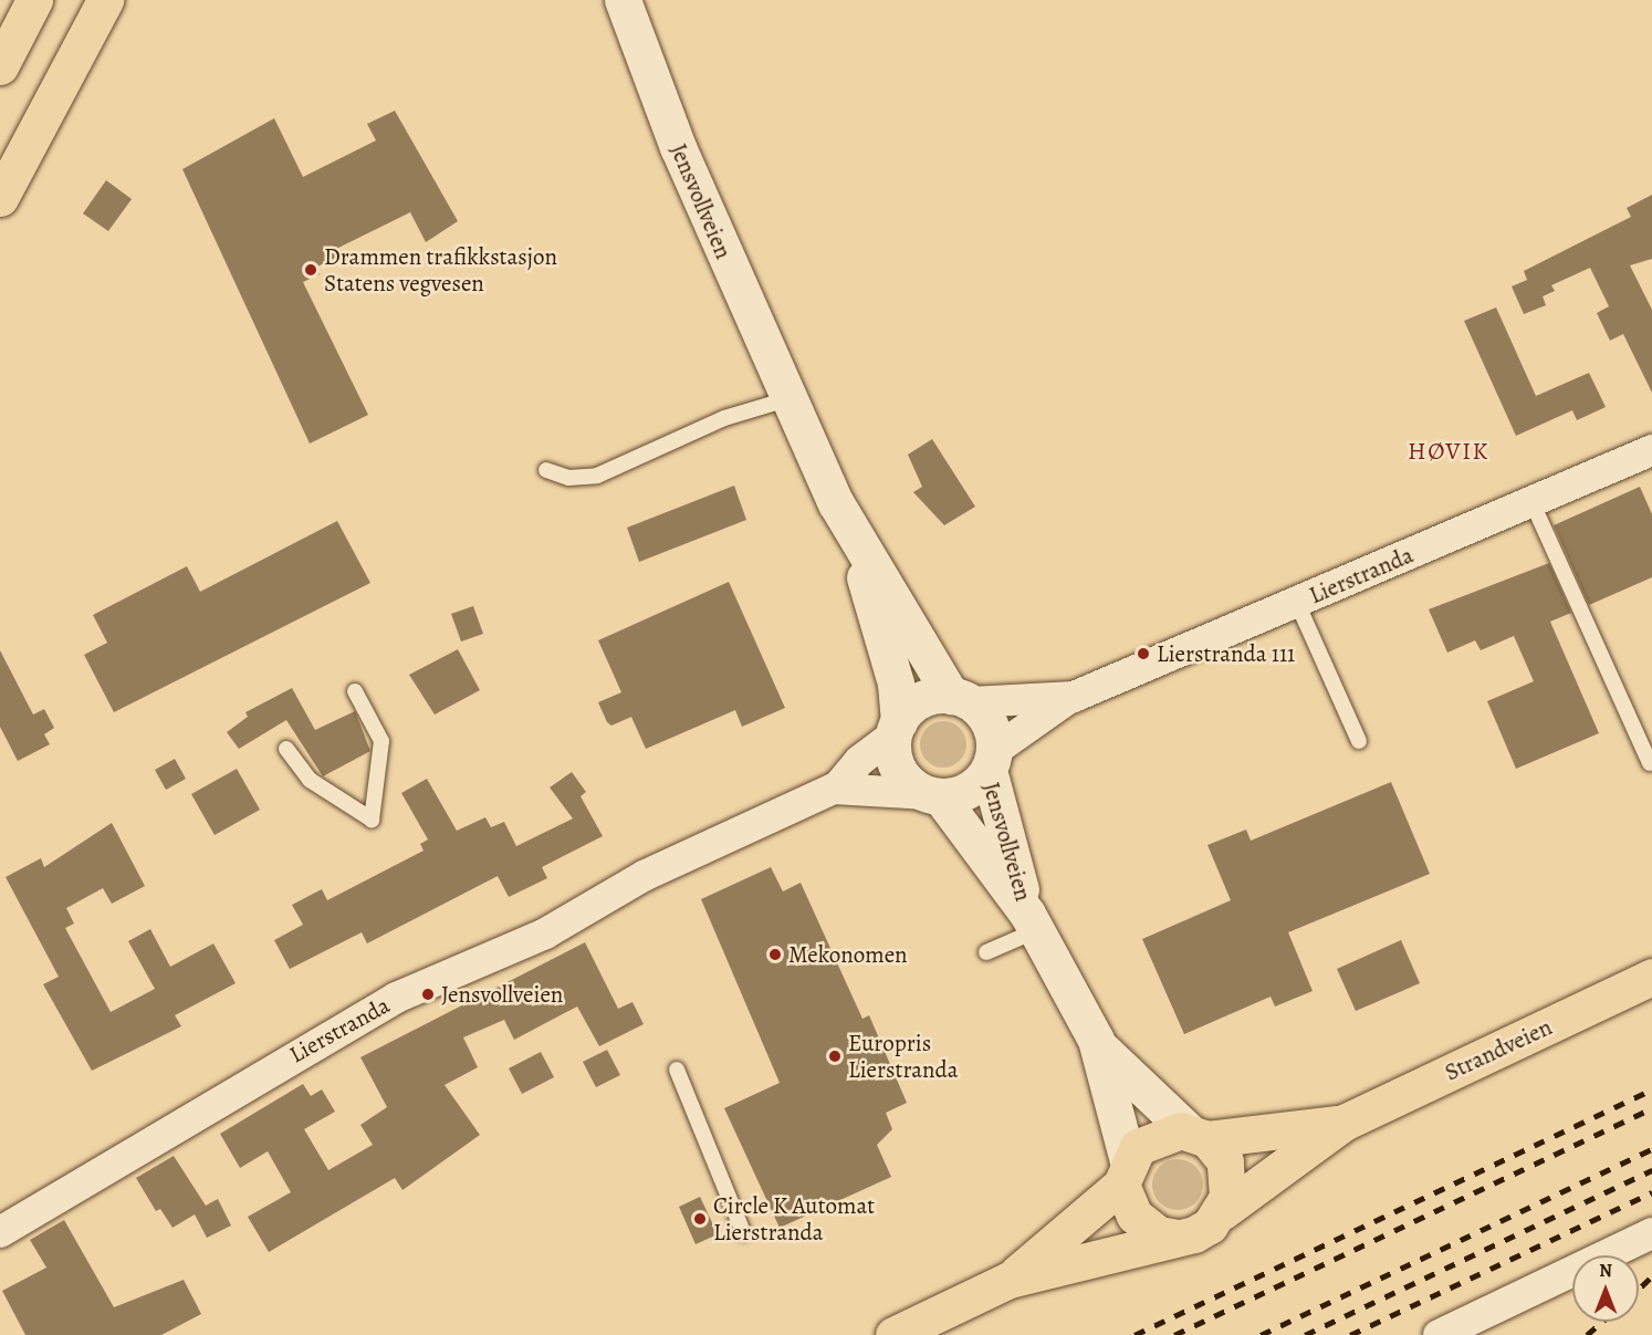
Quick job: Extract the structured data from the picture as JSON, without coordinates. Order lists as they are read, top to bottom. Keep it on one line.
{"streets":{"main road":["Strandveien"],"street":["Jensvollveien","Lierstranda"]},"crossings":[["Jensvollveien","Lierstranda"],["Jensvollveien","Strandveien"]],"districts":["HØVIK"],"places":["Drammen trafikkstasjon Statens vegvesen","Lierstranda 111","Mekonomen","Jensvollveien","Europris Lierstranda","Circle K Automat Lierstranda"],"north":"top"}
